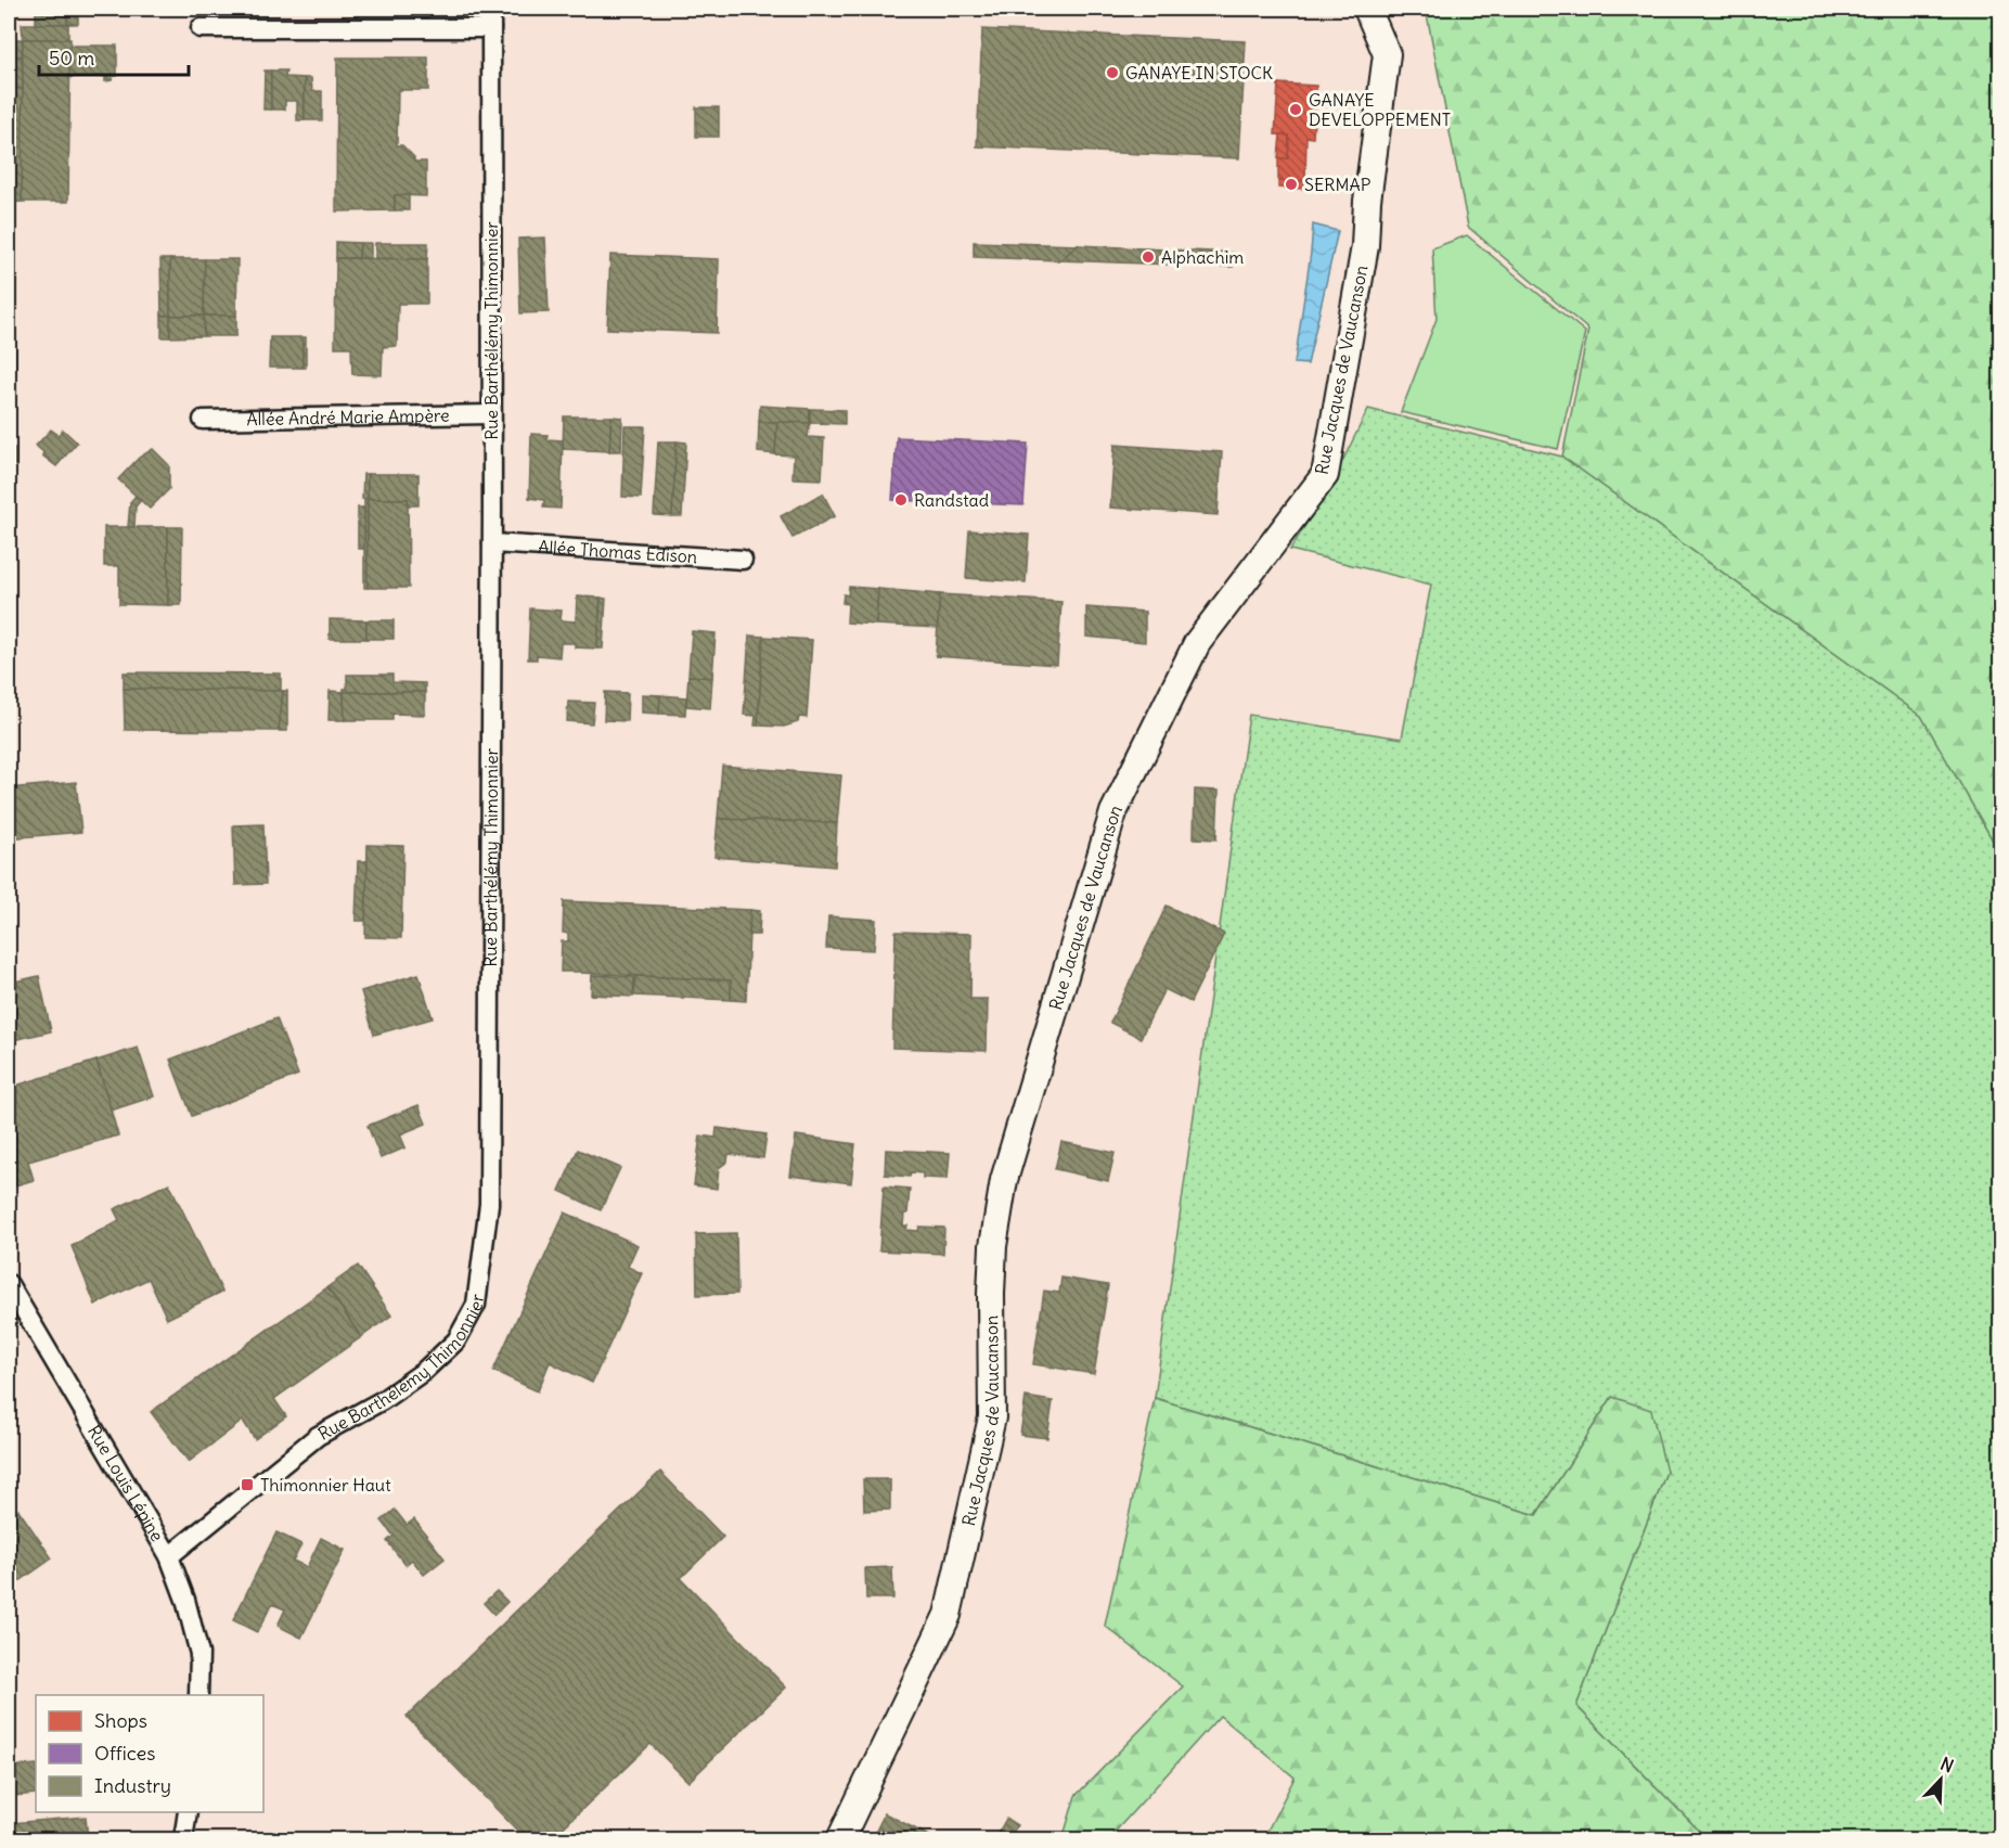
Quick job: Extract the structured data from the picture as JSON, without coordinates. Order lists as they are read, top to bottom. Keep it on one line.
{"streets":{"street":["Rue Barthélémy Thimonnier","Rue Jacques de Vaucanson","Allée André Marie Ampère","Allée Thomas Edison","Rue Louis Lépine"]},"crossings":[["Rue Barthélémy Thimonnier","Allée André Marie Ampère"],["Rue Barthélémy Thimonnier","Allée Thomas Edison"],["Rue Barthélémy Thimonnier","Rue Louis Lépine"]],"places":{"other":["GANAYE IN STOCK","GANAYE DEVELOPPEMENT","SERMAP","Alphachim","Randstad"],"transit":["Thimonnier Haut"]},"legend":["Shops","Offices","Industry"],"scale_bar":"50 m","north":"top right"}
